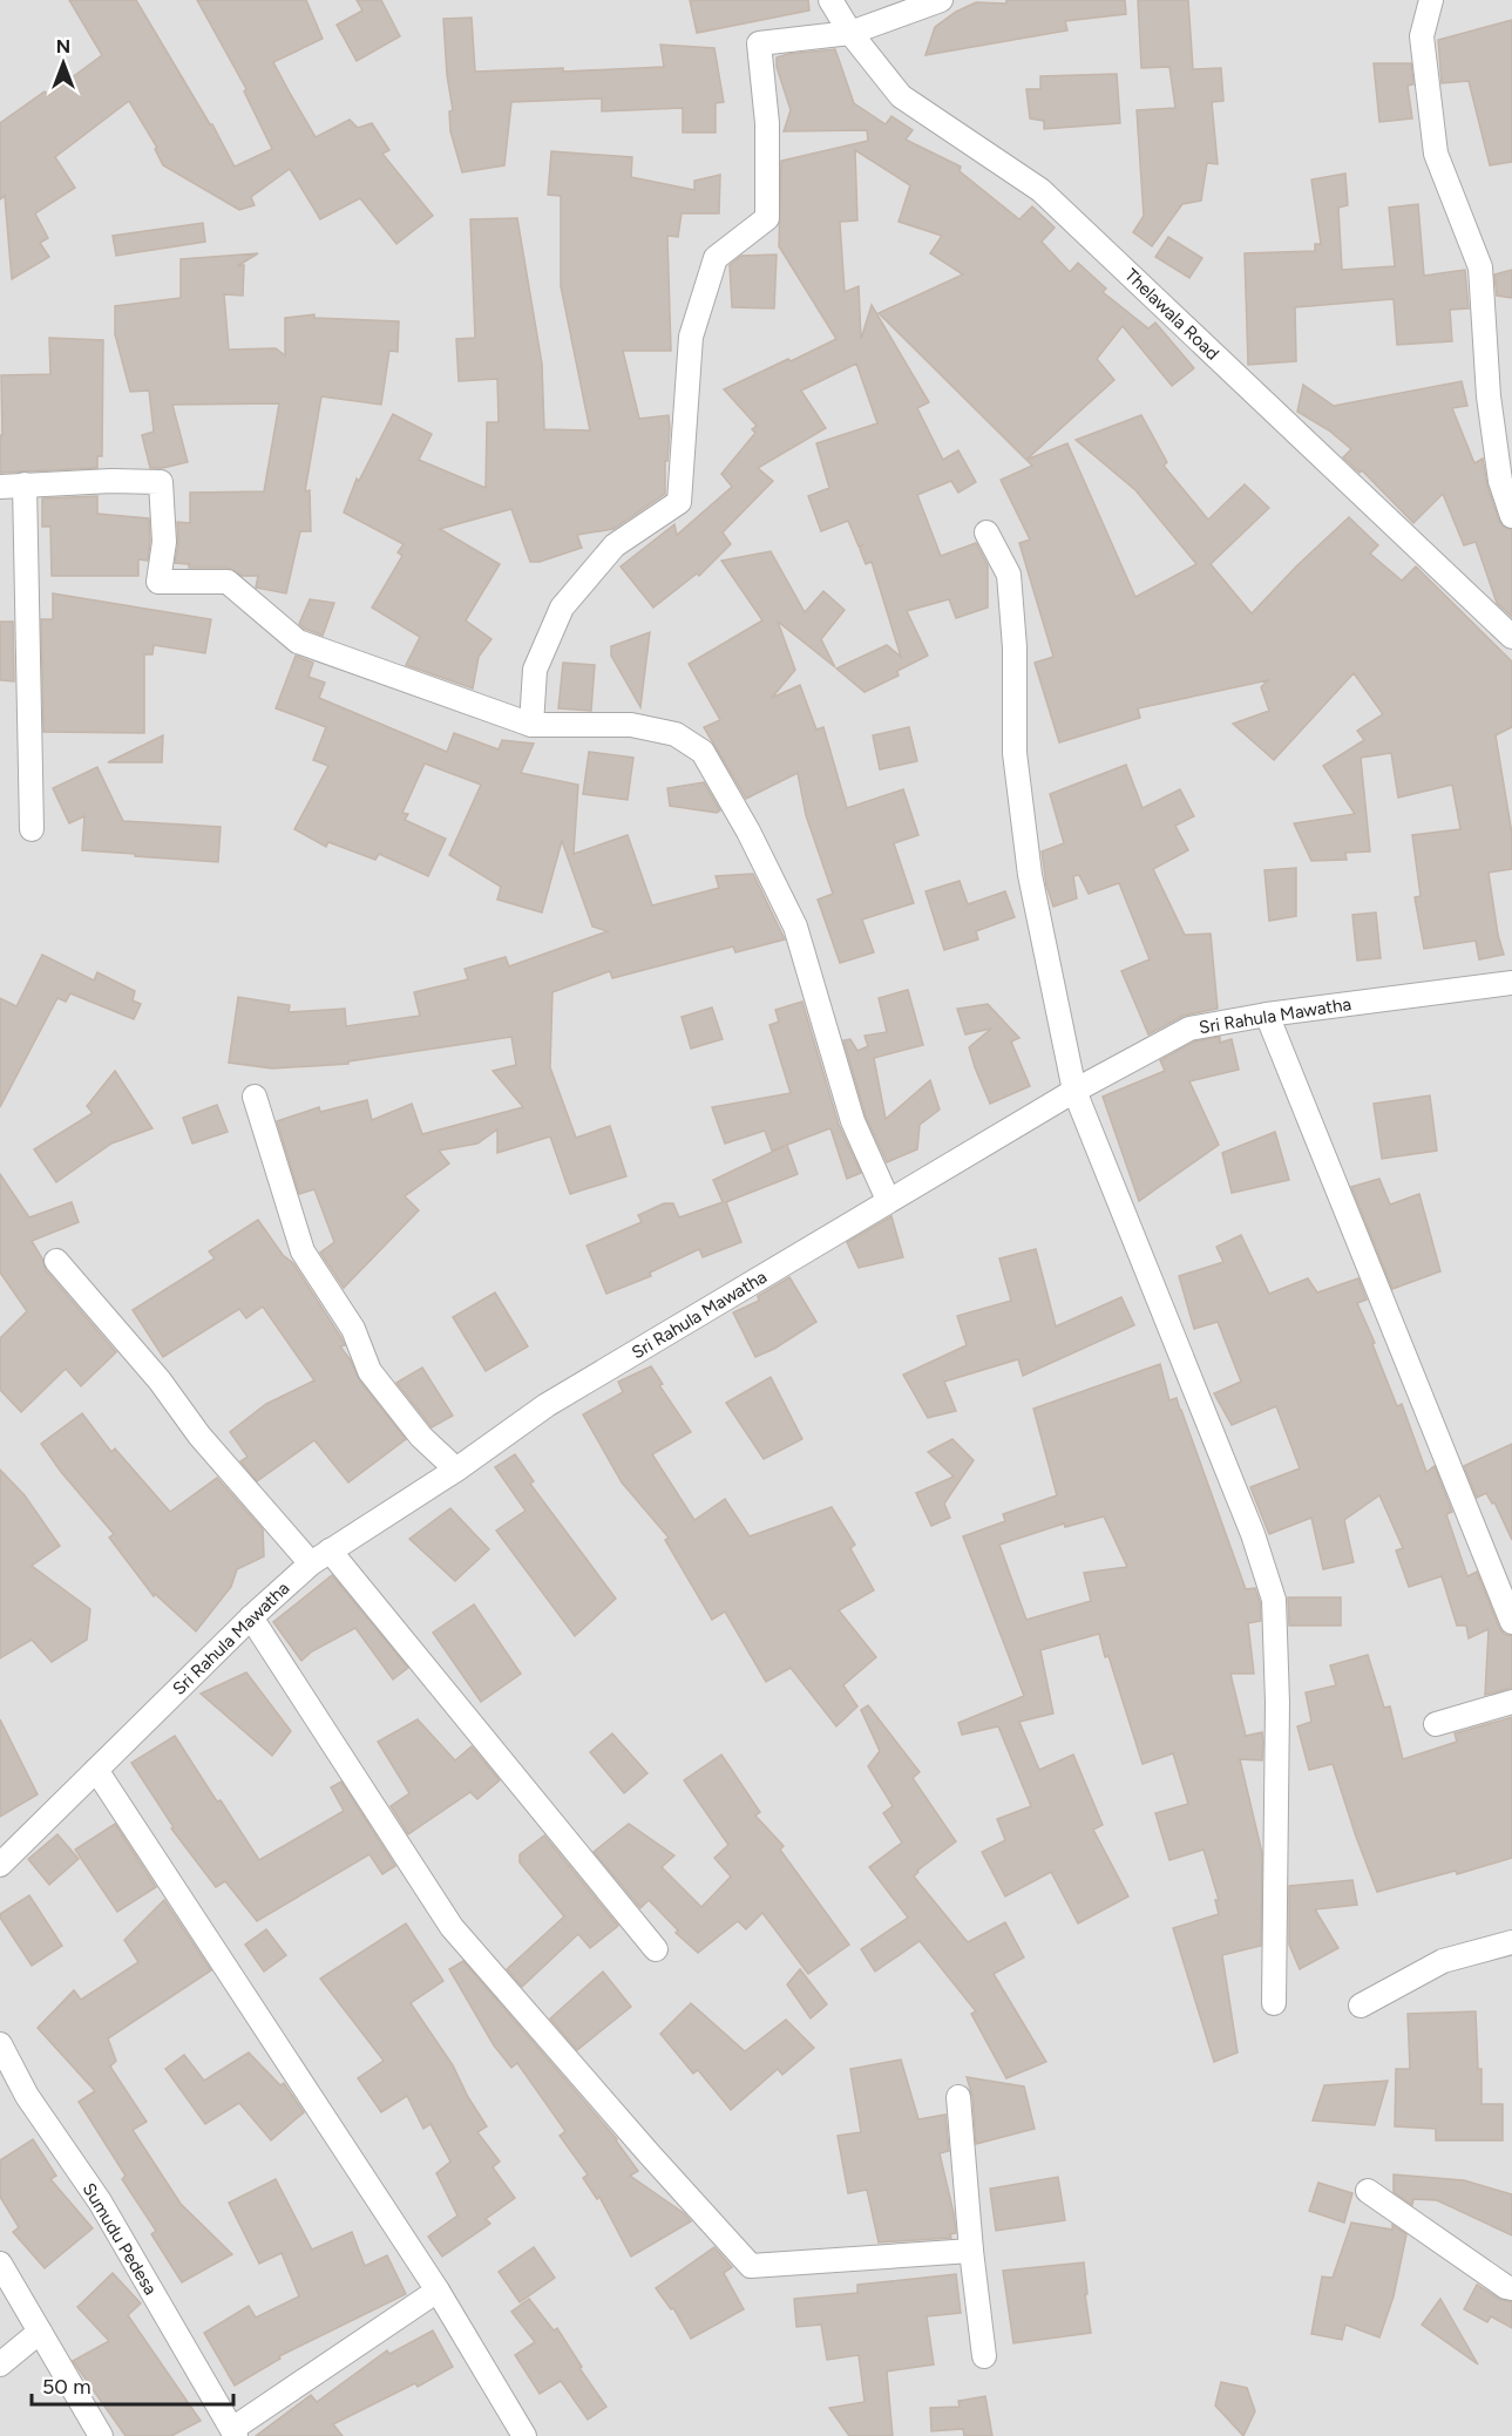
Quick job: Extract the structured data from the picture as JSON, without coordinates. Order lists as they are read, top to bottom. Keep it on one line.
{"streets":{"street":["Thelawala Road","Sri Rahula Mawatha","Sumudu Pedesa"]},"scale_bar":"50 m","north":"top"}
